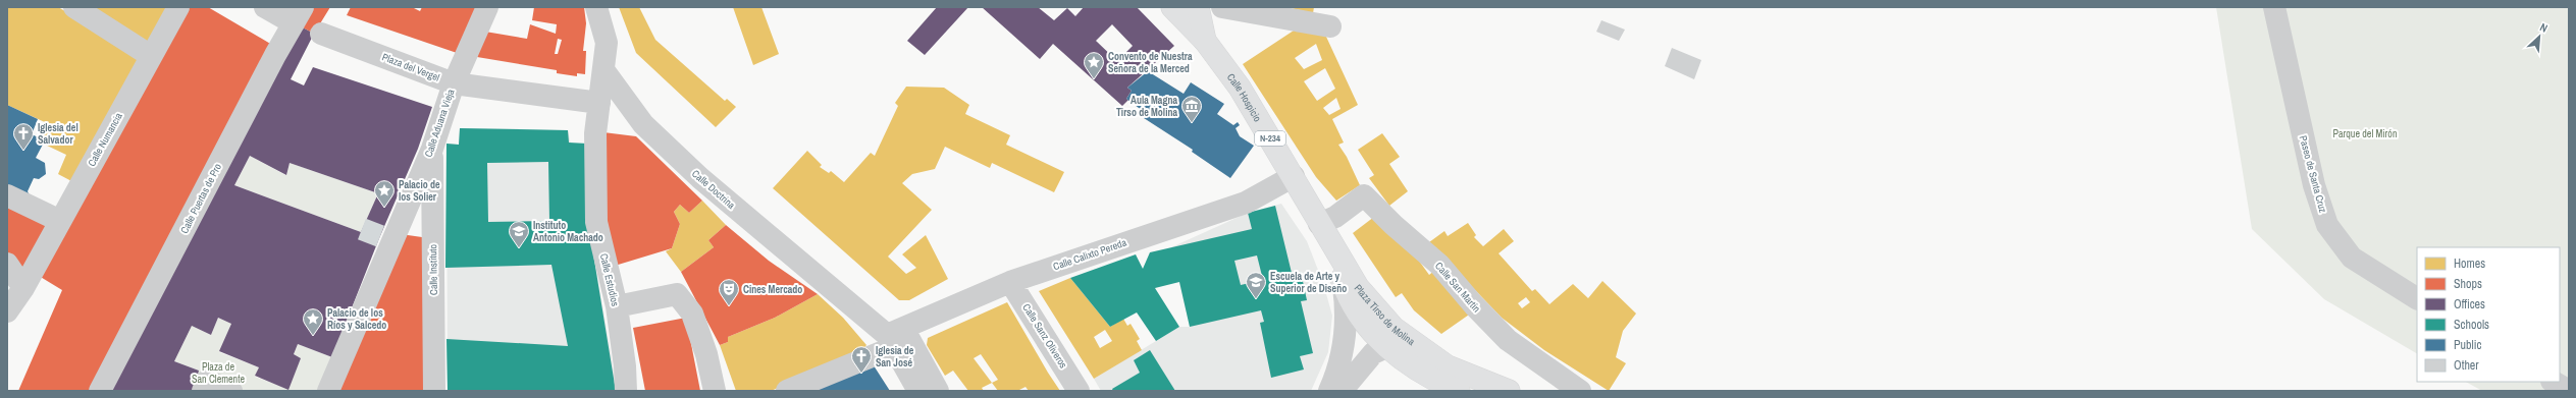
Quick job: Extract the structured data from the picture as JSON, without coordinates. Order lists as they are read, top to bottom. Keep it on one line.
{"streets":{"main road":["Calle Hospicio","N-234","Plaza Tirso de Molina"],"street":["Plaza del Vergel","Calle Aduana Vieja","Calle Numancia","Paseo de Santa Cruz","Calle Doctrina","Calle Puertas de Pro","Calle Calixto Pereda","Calle Instituto","Calle Estudios","Calle San Martín","Calle Sanz Oliveros"]},"crossings":[["Plaza del Vergel","Calle Aduana Vieja"],["Plaza del Vergel","Calle Estudios"],["Calle Hospicio","Calle Calixto Pereda"],["Calle Hospicio","Calle San Martín"],["Calle Hospicio","Plaza Tirso de Molina"],["Calle Aduana Vieja","Calle Instituto"],["Calle Doctrina","Calle Calixto Pereda"],["Calle Doctrina","Calle Estudios"],["Calle Calixto Pereda","Calle Sanz Oliveros"],["Calle San Martín","Plaza Tirso de Molina"]],"parks":["Parque del Mirón","Plaza de San Clemente"],"places":{"place":["Convento de Nuestra Señora de la Merced","Palacio de los Solier","Palacio de los Ríos y Salcedo"],"museum":["Aula Magna Tirso de Molina"],"church":["Iglesia del Salvador","Iglesia de San José"],"school or university":["Instituto Antonio Machado","Escuela de Arte y Superior de Diseño"],"theatre":["Cines Mercado"]},"legend":["Homes","Shops","Offices","Schools","Public","Other"],"north":"top right"}
